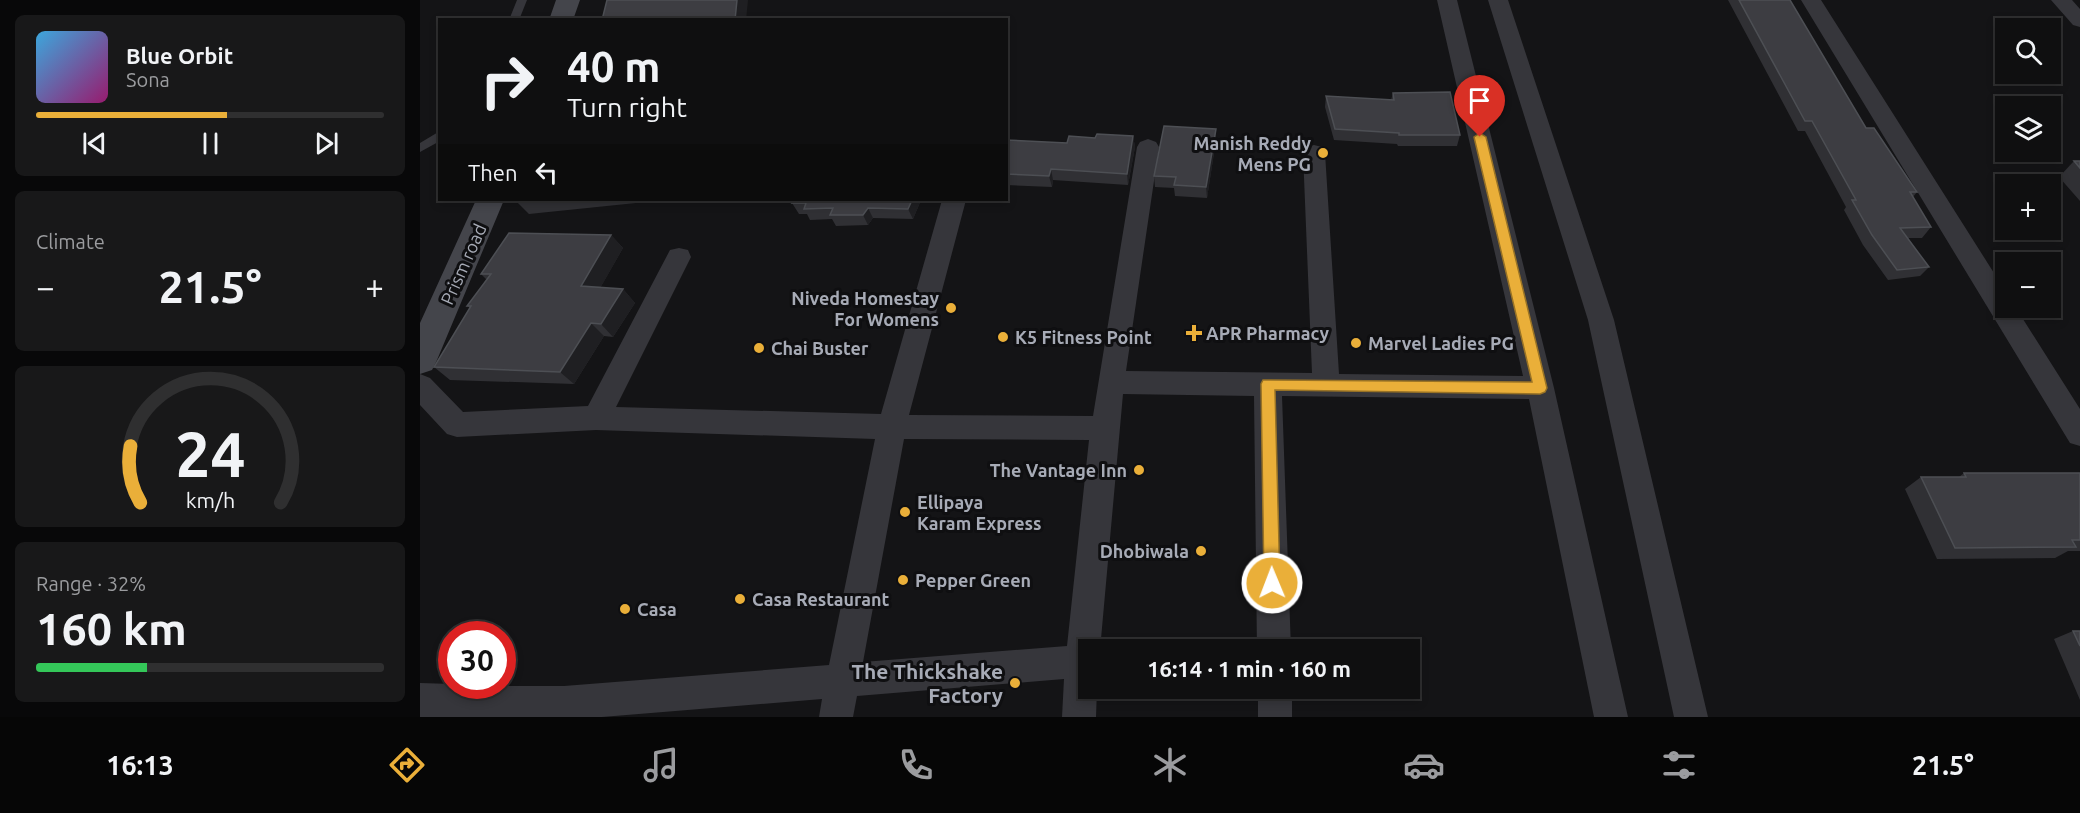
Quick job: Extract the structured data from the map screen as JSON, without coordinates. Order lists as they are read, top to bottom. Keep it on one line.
{"streets":{"street":["Prism road"]},"places":{"other":["Manish Reddy Mens PG","Niveda Homestay For Womens","K5 Fitness Point","Marvel Ladies PG","Chai Buster","The Vantage Inn","Ellipaya Karam Express","Dhobiwala","Pepper Green","Casa Restaurant","Casa","The Thickshake Factory"],"health":["APR Pharmacy"]},"page":{"map_buttons":["+","−"],"turn":["40 m","Turn right"],"song":["Blue Orbit","Sona"],"then":"Then","tile":["Climate",["Range · 32%","160 km"]],"heat":["−","21.5°","+"],"limit":"30","trip":"16:14 · 1 min · 160 m","tabs":["16:13","21.5°"],"gauge":["24","km/h"]}}
